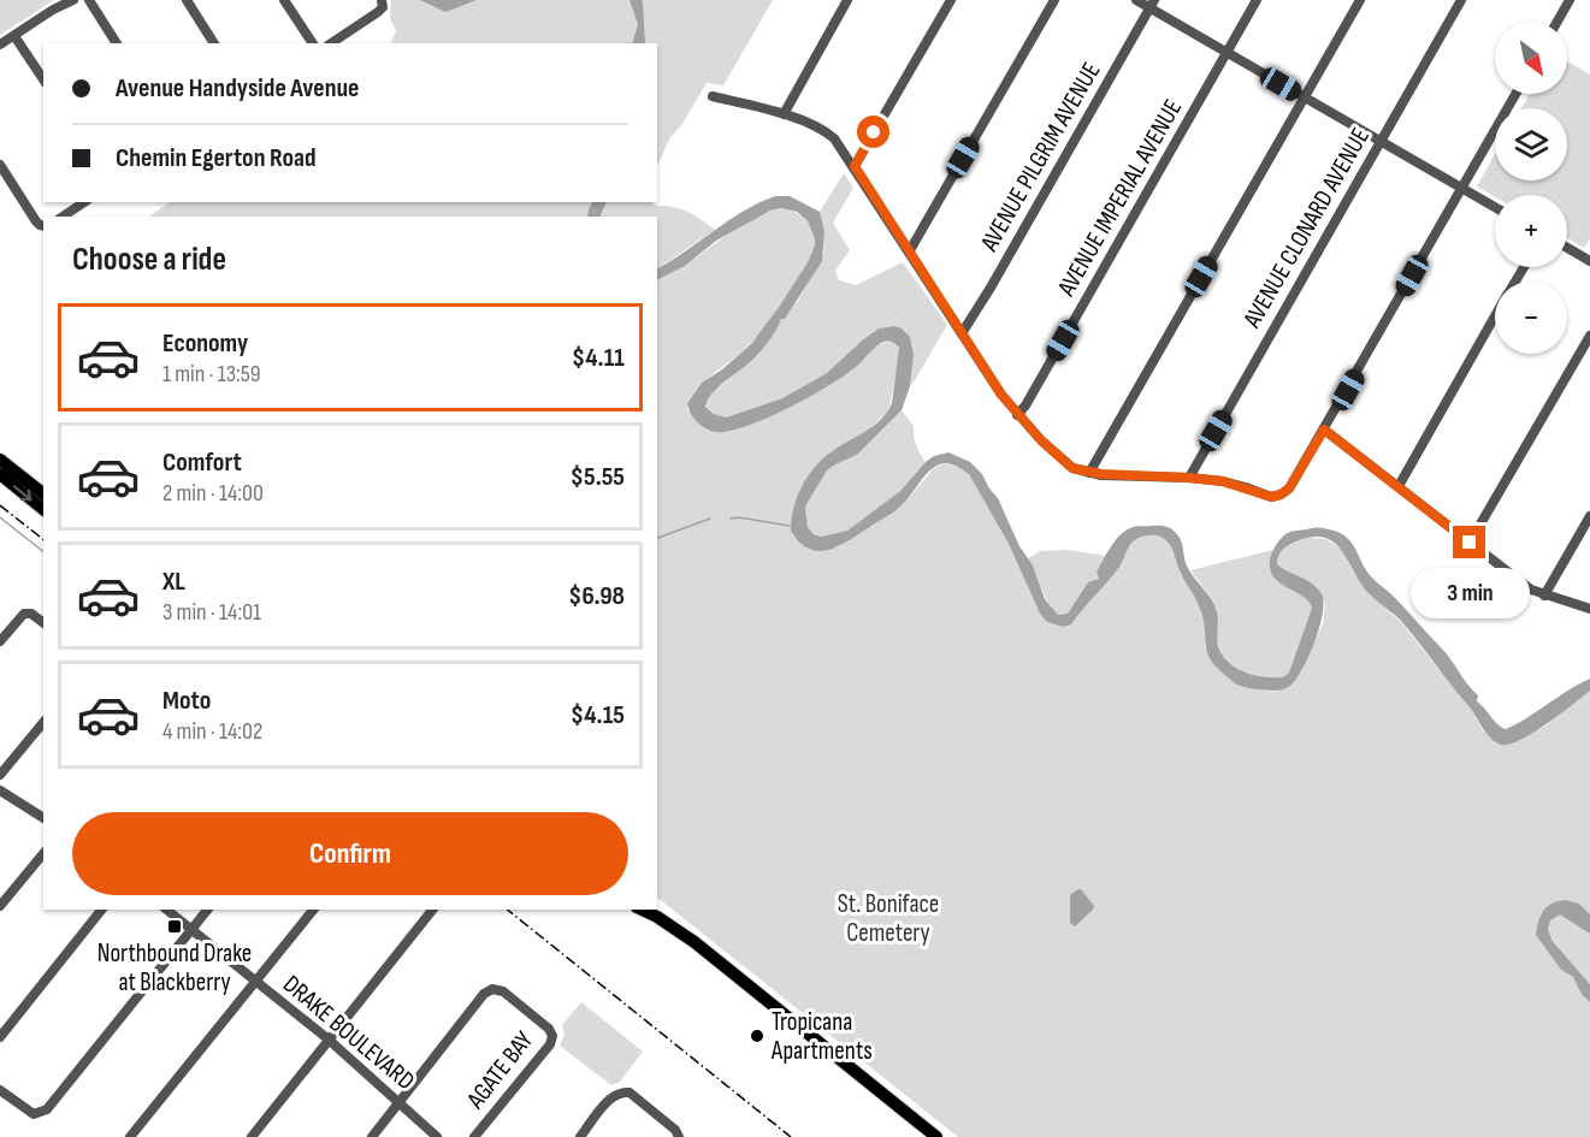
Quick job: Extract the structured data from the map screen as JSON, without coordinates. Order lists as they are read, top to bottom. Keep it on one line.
{"streets":{"street":["AVENUE PILGRIM AVENUE","AVENUE IMPERIAL AVENUE","AVENUE CLONARD AVENUE","DRAKE BOULEVARD","AGATE BAY"]},"crossings":[["DRAKE BOULEVARD","AGATE BAY"]],"parks":["St. Boniface Cemetery"],"places":{"transit":["Northbound Drake at Blackberry"],"other":["Tropicana Apartments"]},"north":"bottom right","page":{"map_buttons":["+","−"],"banner":["Avenue Handyside Avenue","Chemin Egerton Road"],"heading":"Choose a ride","list":[{"name":"Economy","note":"1 min · 13:59","value":"$4.11"},{"name":"Comfort","note":"2 min · 14:00","value":"$5.55"},{"name":"XL","note":"3 min · 14:01","value":"$6.98"},{"name":"Moto","note":"4 min · 14:02","value":"$4.15"}],"bubble":"3 min","buttons":"Confirm"}}
